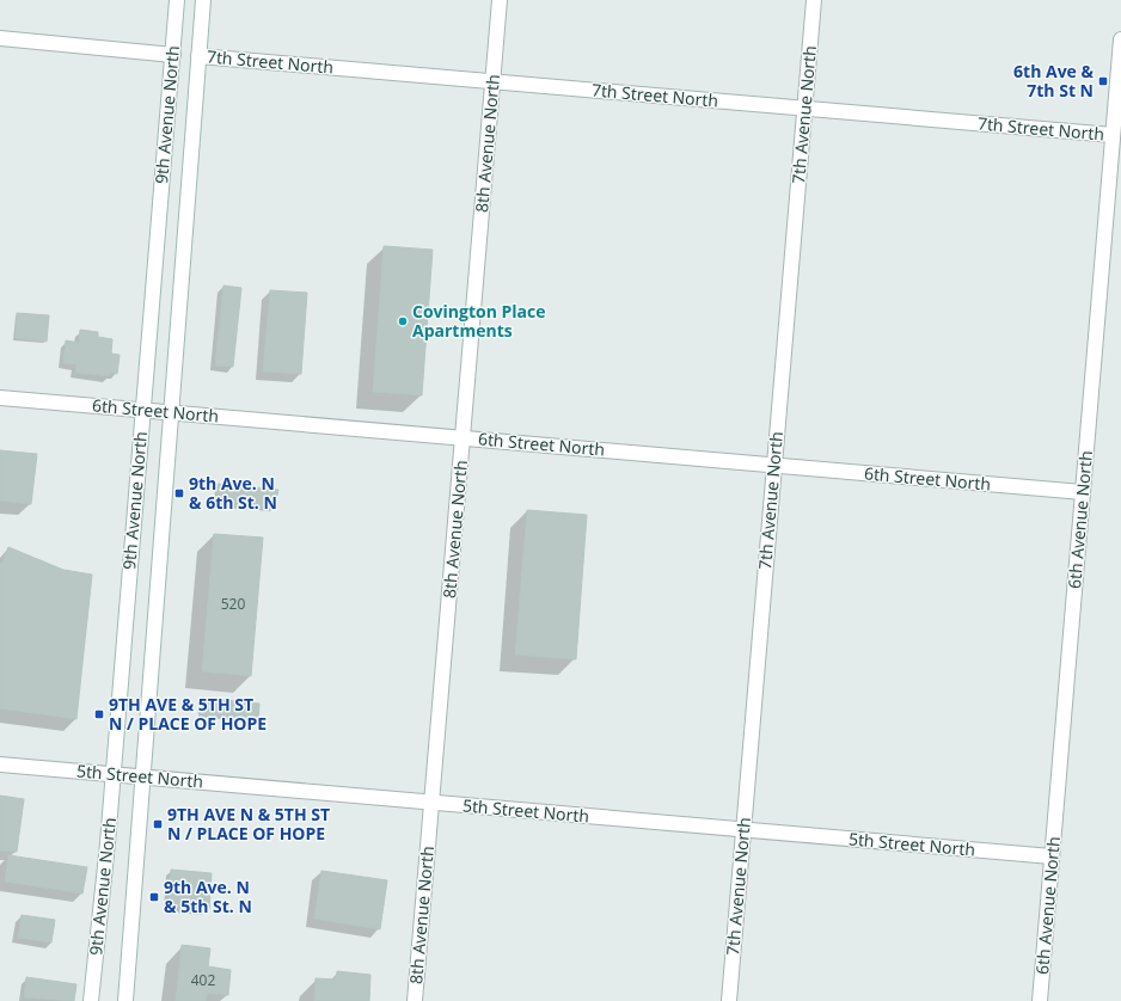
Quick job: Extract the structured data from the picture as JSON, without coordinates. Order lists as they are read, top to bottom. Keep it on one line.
{"streets":{"street":["7th Street North","9th Avenue North","7th Avenue North","8th Avenue North","6th Street North","6th Avenue North","5th Street North"]},"crossings":[["7th Street North","9th Avenue North"],["7th Street North","7th Avenue North"],["7th Street North","8th Avenue North"],["7th Street North","6th Avenue North"],["9th Avenue North","6th Street North"],["9th Avenue North","5th Street North"],["7th Avenue North","6th Street North"],["7th Avenue North","5th Street North"],["8th Avenue North","6th Street North"],["8th Avenue North","5th Street North"],["6th Street North","6th Avenue North"],["6th Avenue North","5th Street North"]],"places":{"transit":["6th Ave & 7th St N","9th Ave. N & 6th St. N","9TH AVE & 5TH ST N / PLACE OF HOPE","9TH AVE N & 5TH ST N / PLACE OF HOPE","9th Ave. N & 5th St. N"],"other":["Covington Place Apartments"]},"house_numbers":["520","402"]}
